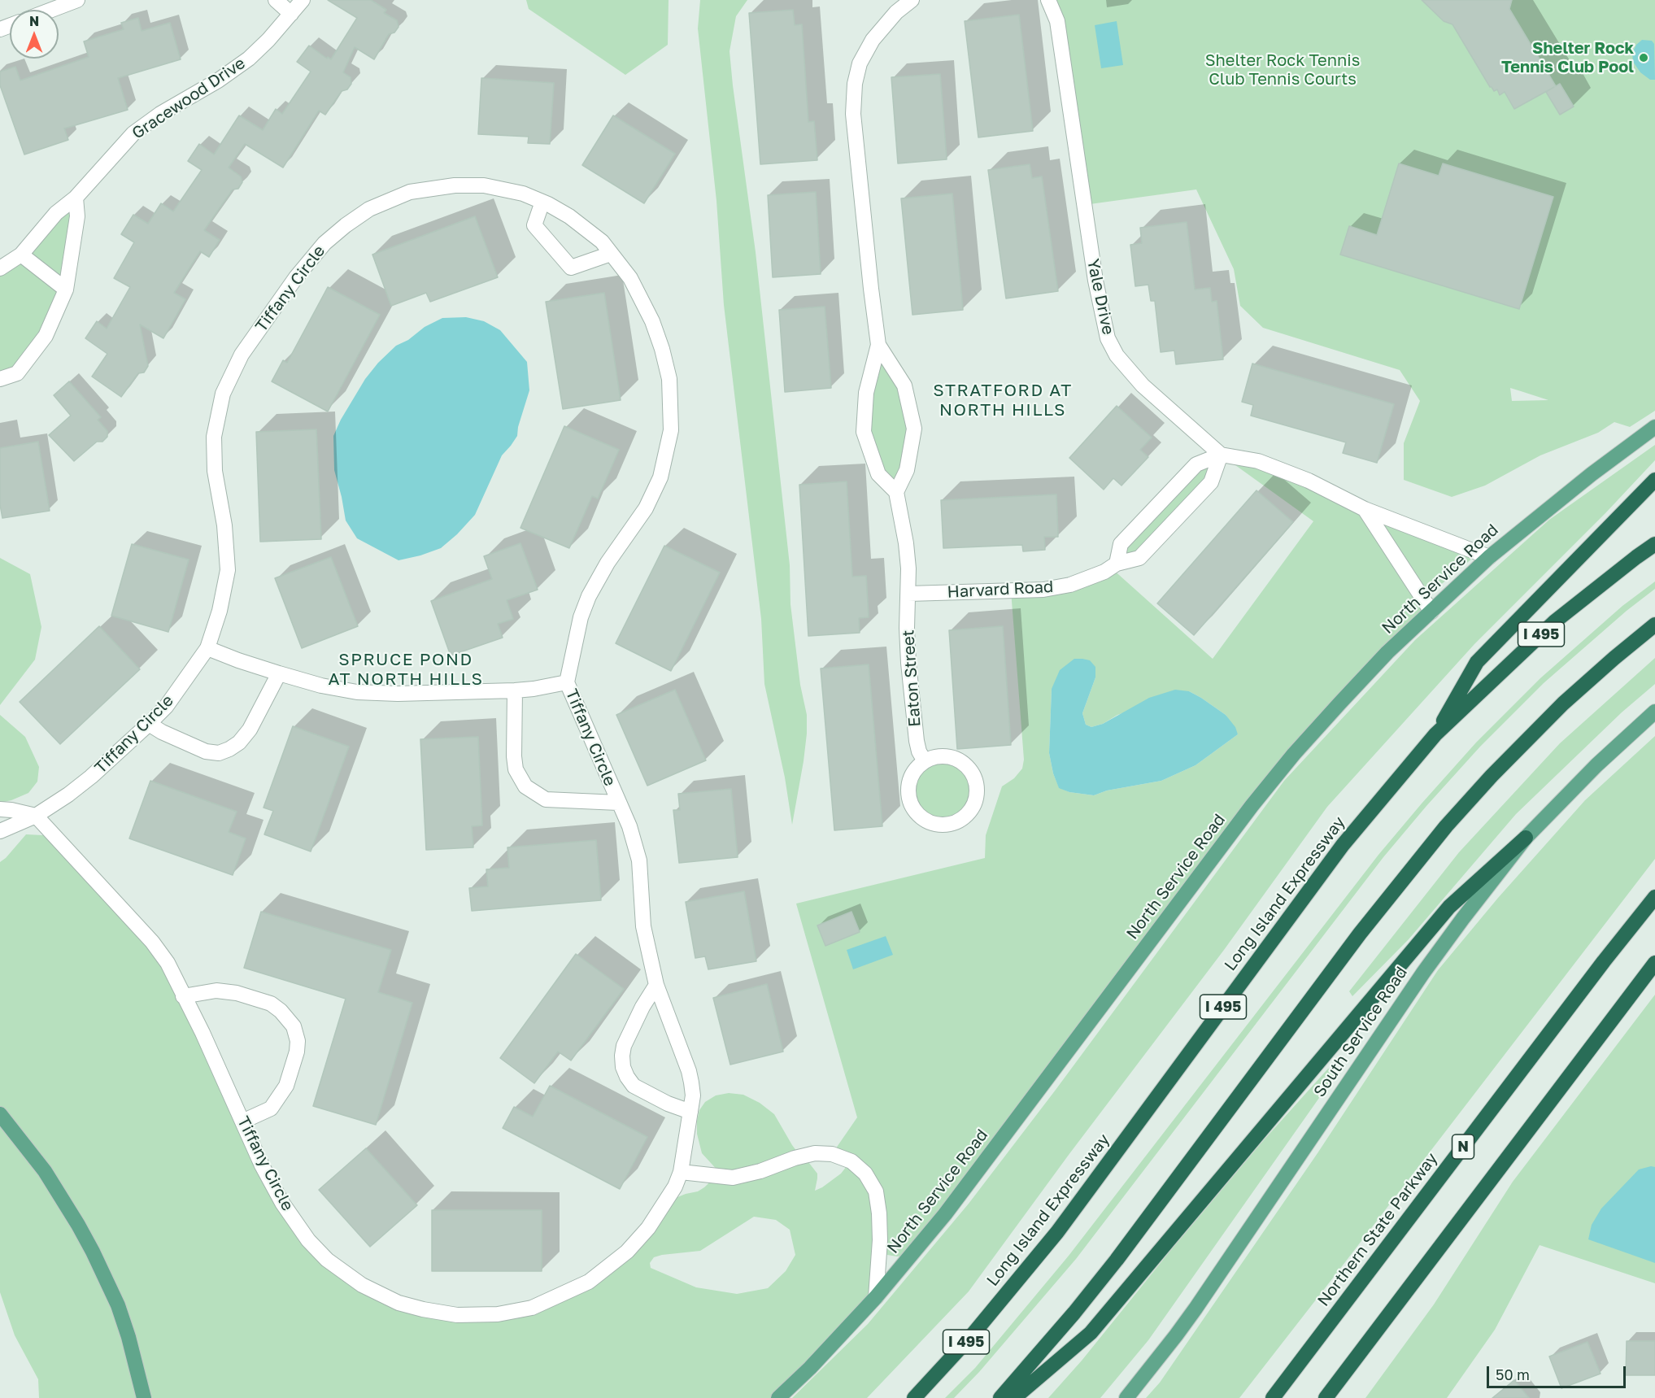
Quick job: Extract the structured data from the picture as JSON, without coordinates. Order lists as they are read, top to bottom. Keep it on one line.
{"streets":{"highway":["I 495","Long Island Expressway","N","Northern State Parkway"],"main road":["North Service Road","South Service Road"],"street":["Gracewood Drive","Tiffany Circle","Yale Drive","Harvard Road","Eaton Street"]},"crossings":[["Yale Drive","Harvard Road"],["Harvard Road","Eaton Street"]],"districts":["STRATFORD AT NORTH HILLS","SPRUCE POND AT NORTH HILLS"],"parks":["Shelter Rock Tennis Club Tennis Courts"],"places":["Shelter Rock Tennis Club Pool"],"scale_bar":"50 m","north":"top"}
